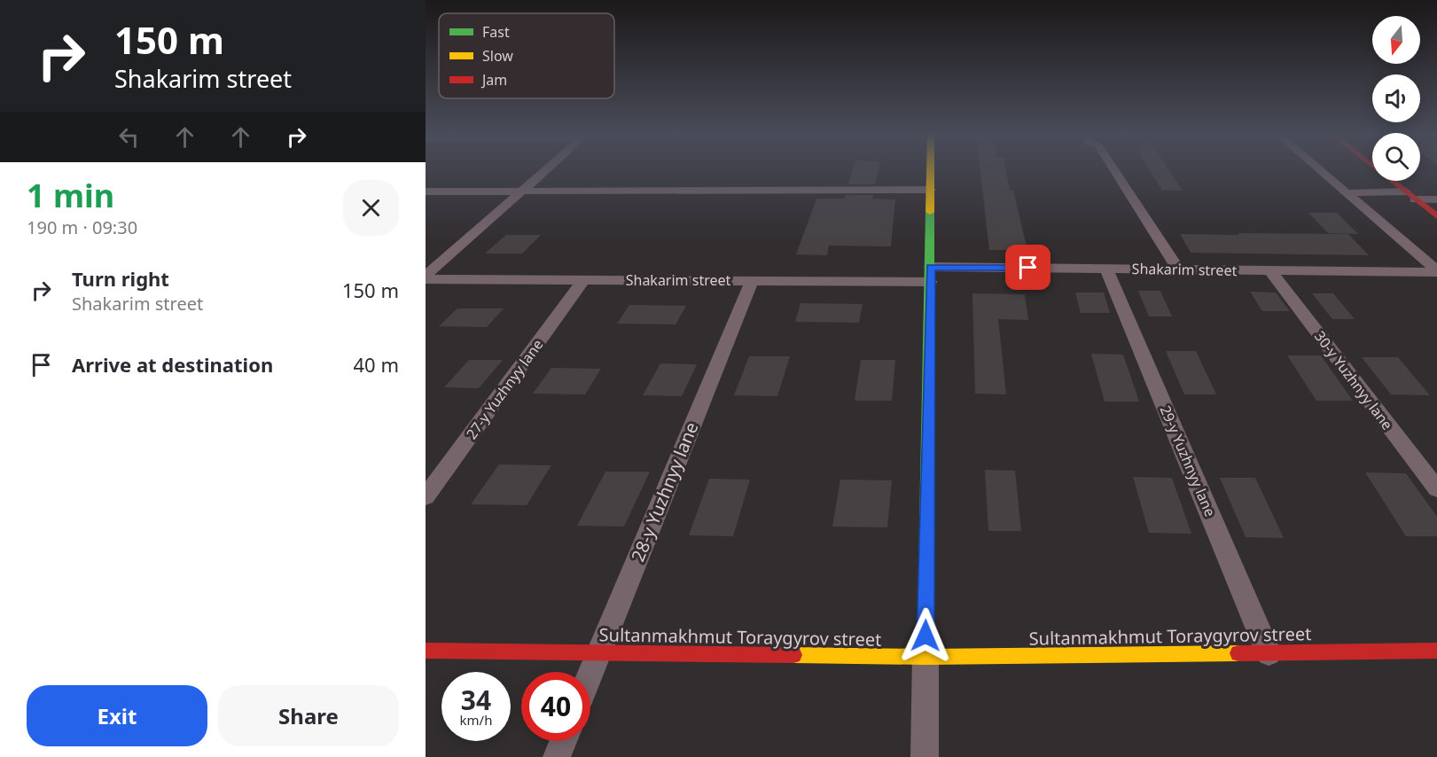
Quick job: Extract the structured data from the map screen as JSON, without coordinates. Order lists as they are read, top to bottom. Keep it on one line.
{"streets":{"street":["Shakarim street","30-y Yuzhnyy lane","27-y Yuzhnyy lane","29-y Yuzhnyy lane","28-y Yuzhnyy lane","Sultanmakhmut Toraygyrov street"]},"crossings":[["Shakarim street","30-y Yuzhnyy lane"],["Shakarim street","27-y Yuzhnyy lane"],["Shakarim street","29-y Yuzhnyy lane"],["Shakarim street","28-y Yuzhnyy lane"],["29-y Yuzhnyy lane","Sultanmakhmut Toraygyrov street"],["28-y Yuzhnyy lane","Sultanmakhmut Toraygyrov street"]],"legend":["Fast","Slow","Jam"],"north":"bottom","page":{"turn":["150 m","Shakarim street"],"heading":["1 min","190 m · 09:30"],"list":[{"name":"Turn right","note":"Shakarim street","value":"150 m"},{"name":"Arrive at destination","value":"40 m"}],"speed":"34 km/h","limit":"40","buttons":["Exit","Share"]}}
